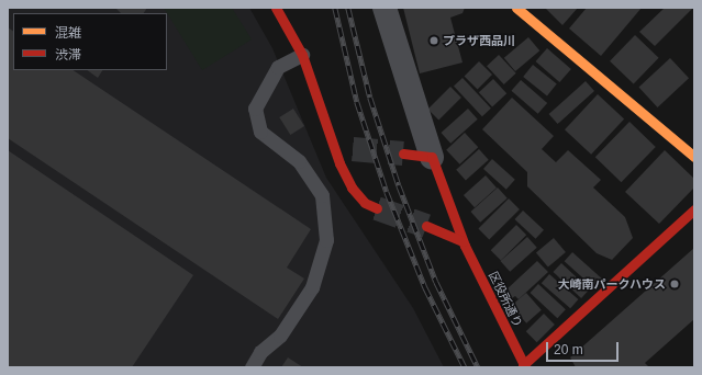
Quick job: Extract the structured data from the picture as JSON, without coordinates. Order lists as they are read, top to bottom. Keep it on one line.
{"streets":{"street":["区役所通り"]},"places":["プラザ西品川","大崎南パークハウス"],"legend":["混雑","渋滞"],"scale_bar":"20 m"}
